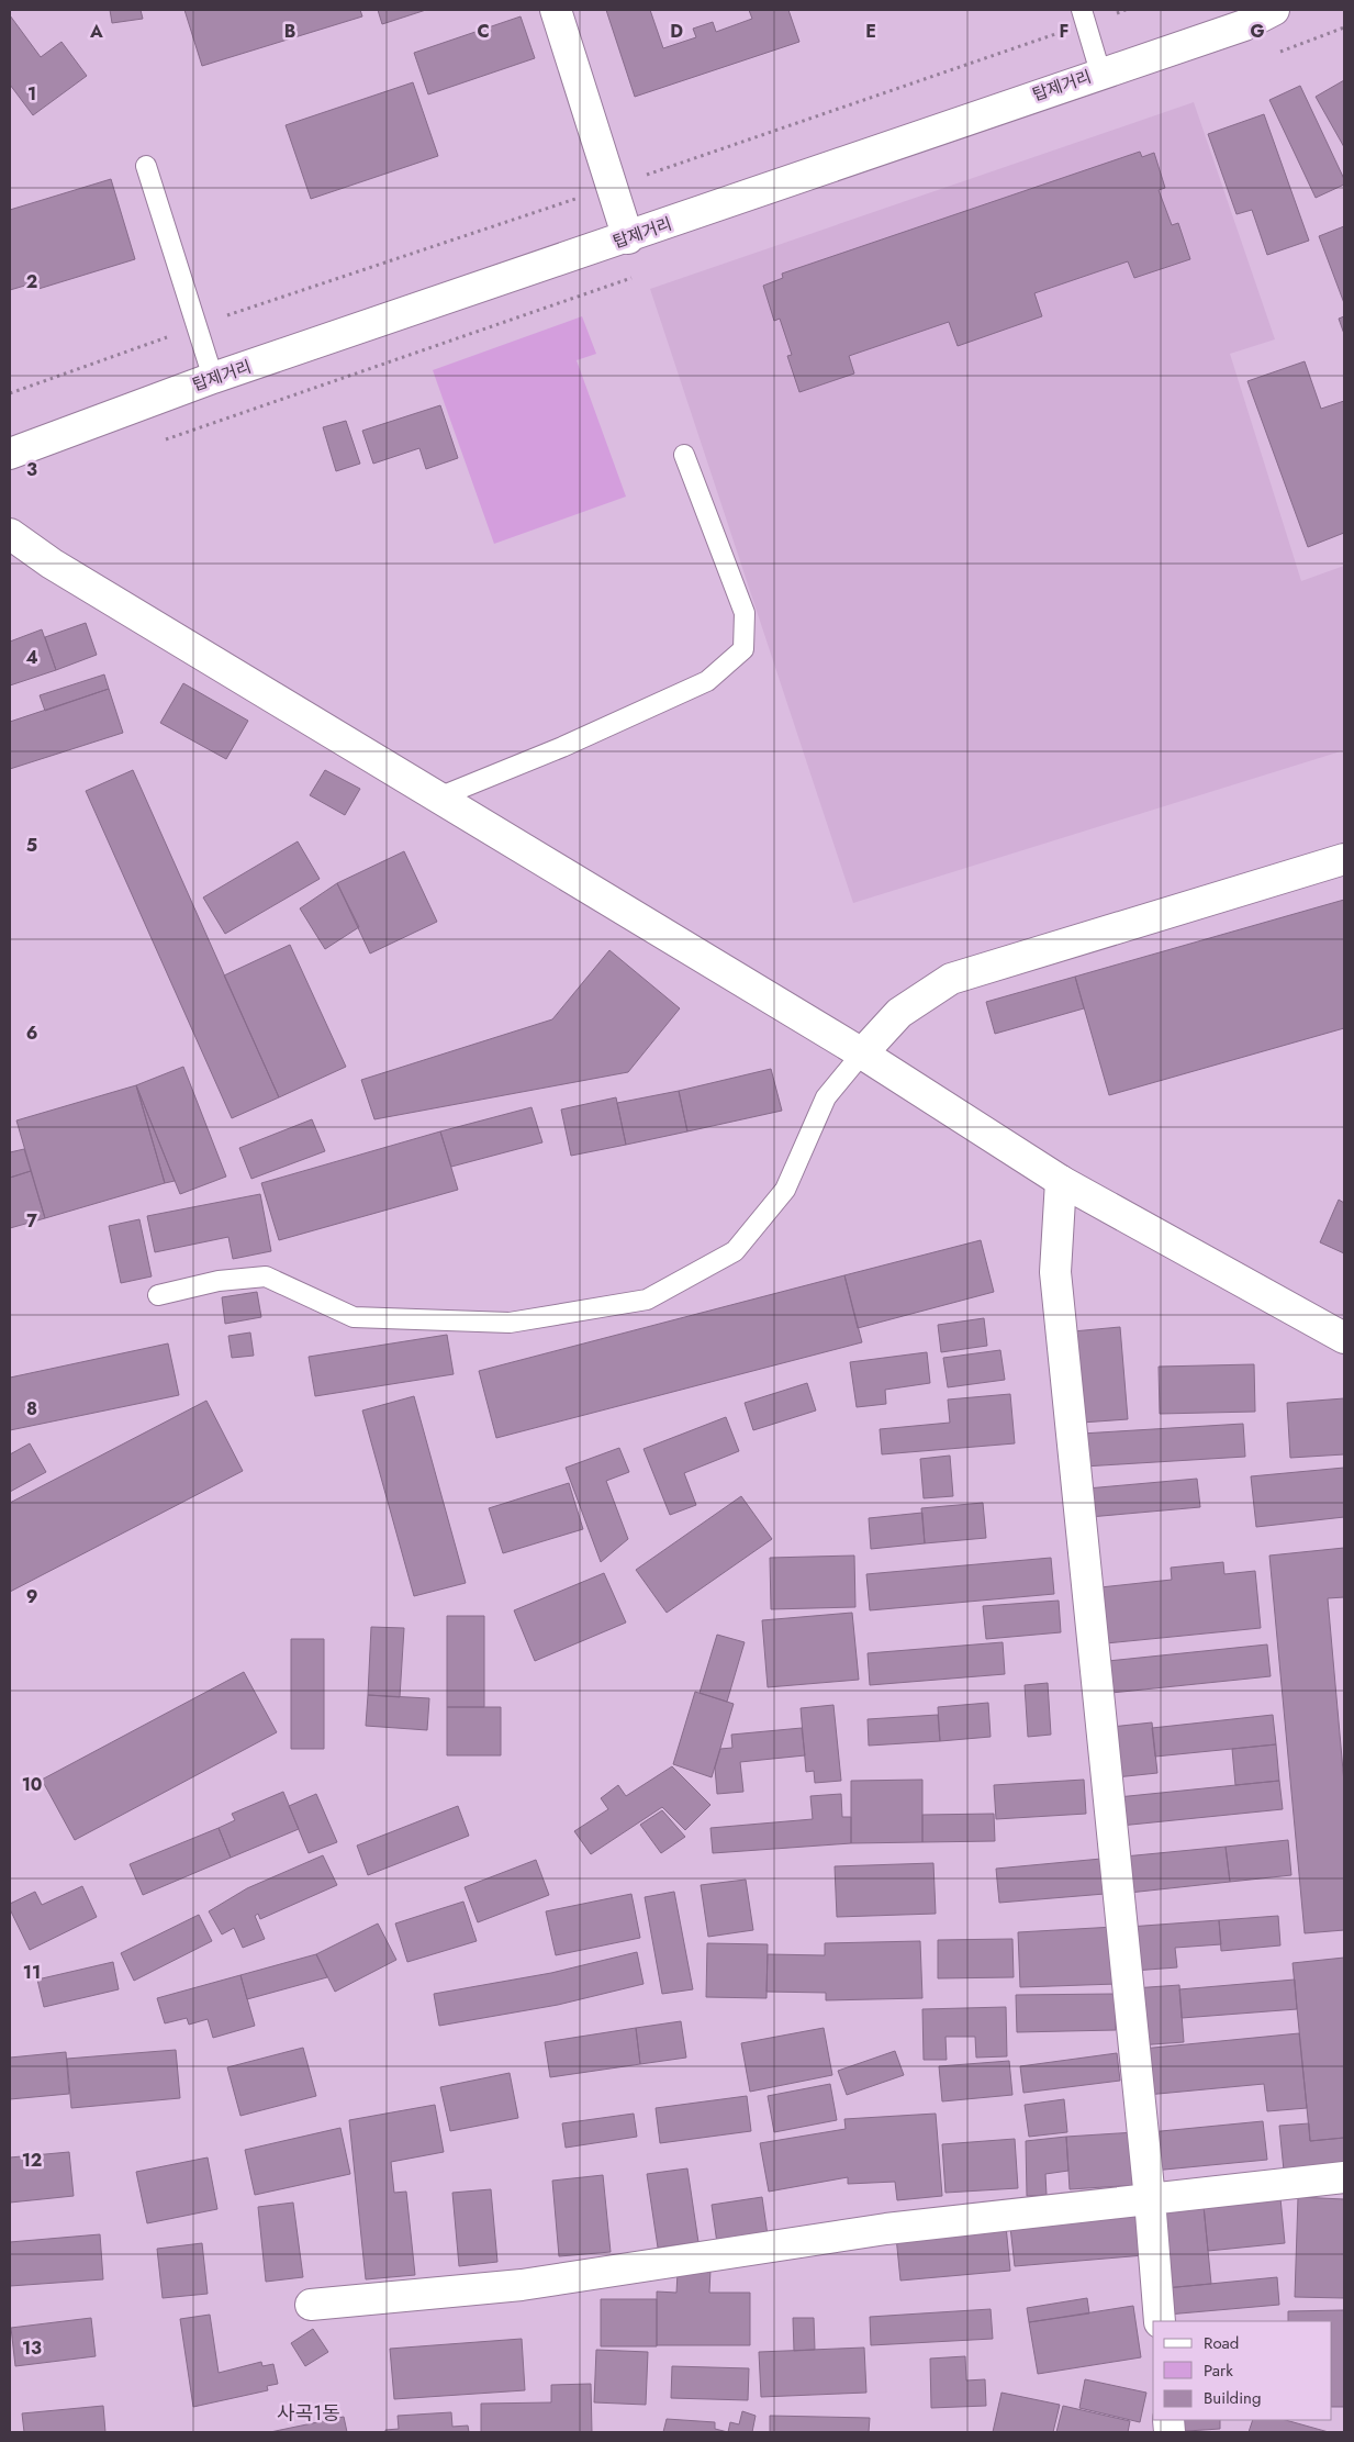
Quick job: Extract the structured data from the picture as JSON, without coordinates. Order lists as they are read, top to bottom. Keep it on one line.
{"streets":{"street":["탑제거리"]},"districts":["사곡1동"],"legend":["Road","Park","Building"],"grid":{"columns":["A","B","C","D","E","F","G"],"rows":["1","2","3","4","5","6","7","8","9","10","11","12","13"]}}
